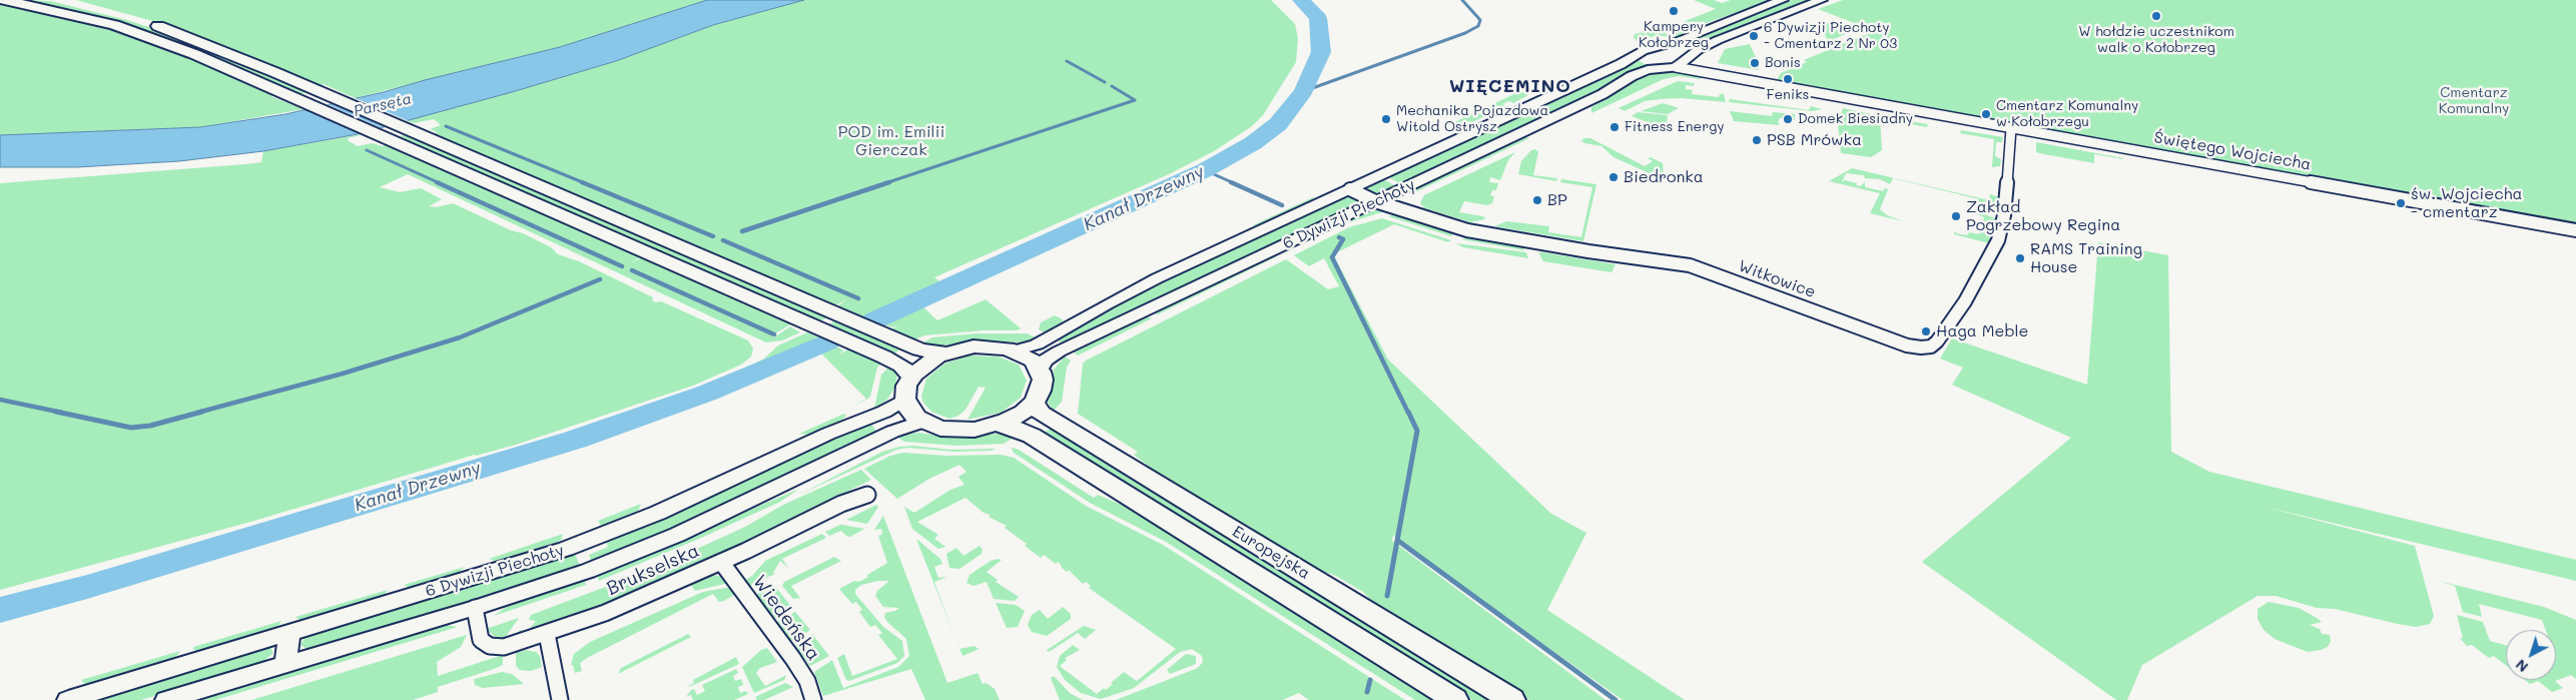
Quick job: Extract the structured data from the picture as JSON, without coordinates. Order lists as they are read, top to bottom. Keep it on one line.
{"streets":{"main road":["Europejska"],"street":["Świętego Wojciecha","6 Dywizji Piechoty","Witkowice","Brukselska","Wiedeńska"]},"crossings":[["Świętego Wojciecha","6 Dywizji Piechoty"],["Świętego Wojciecha","Witkowice"],["6 Dywizji Piechoty","Witkowice"],["6 Dywizji Piechoty","Europejska"],["6 Dywizji Piechoty","Brukselska"],["Brukselska","Wiedeńska"]],"districts":["WIĘCEMINO"],"water":["Parsęta","Kanał Drzewny"],"parks":["Cmentarz Komunalny","POD im. Emilii Gierczak"],"places":["Kampery Kołobrzeg","W hołdzie uczestnikom walk o Kołobrzeg","6 Dywizji Piechoty - Cmentarz 2 Nr 03","Bonis","Feniks","Cmentarz Komunalny w Kołobrzegu","Mechanika Pojazdowa Witold Ostrysz","Domek Biesiadny","Fitness Energy","PSB Mrówka","Biedronka","BP","św. Wojciecha - cmentarz","Zakład Pogrzebowy Regina","RAMS Training House","Haga Meble"],"north":"bottom left"}
